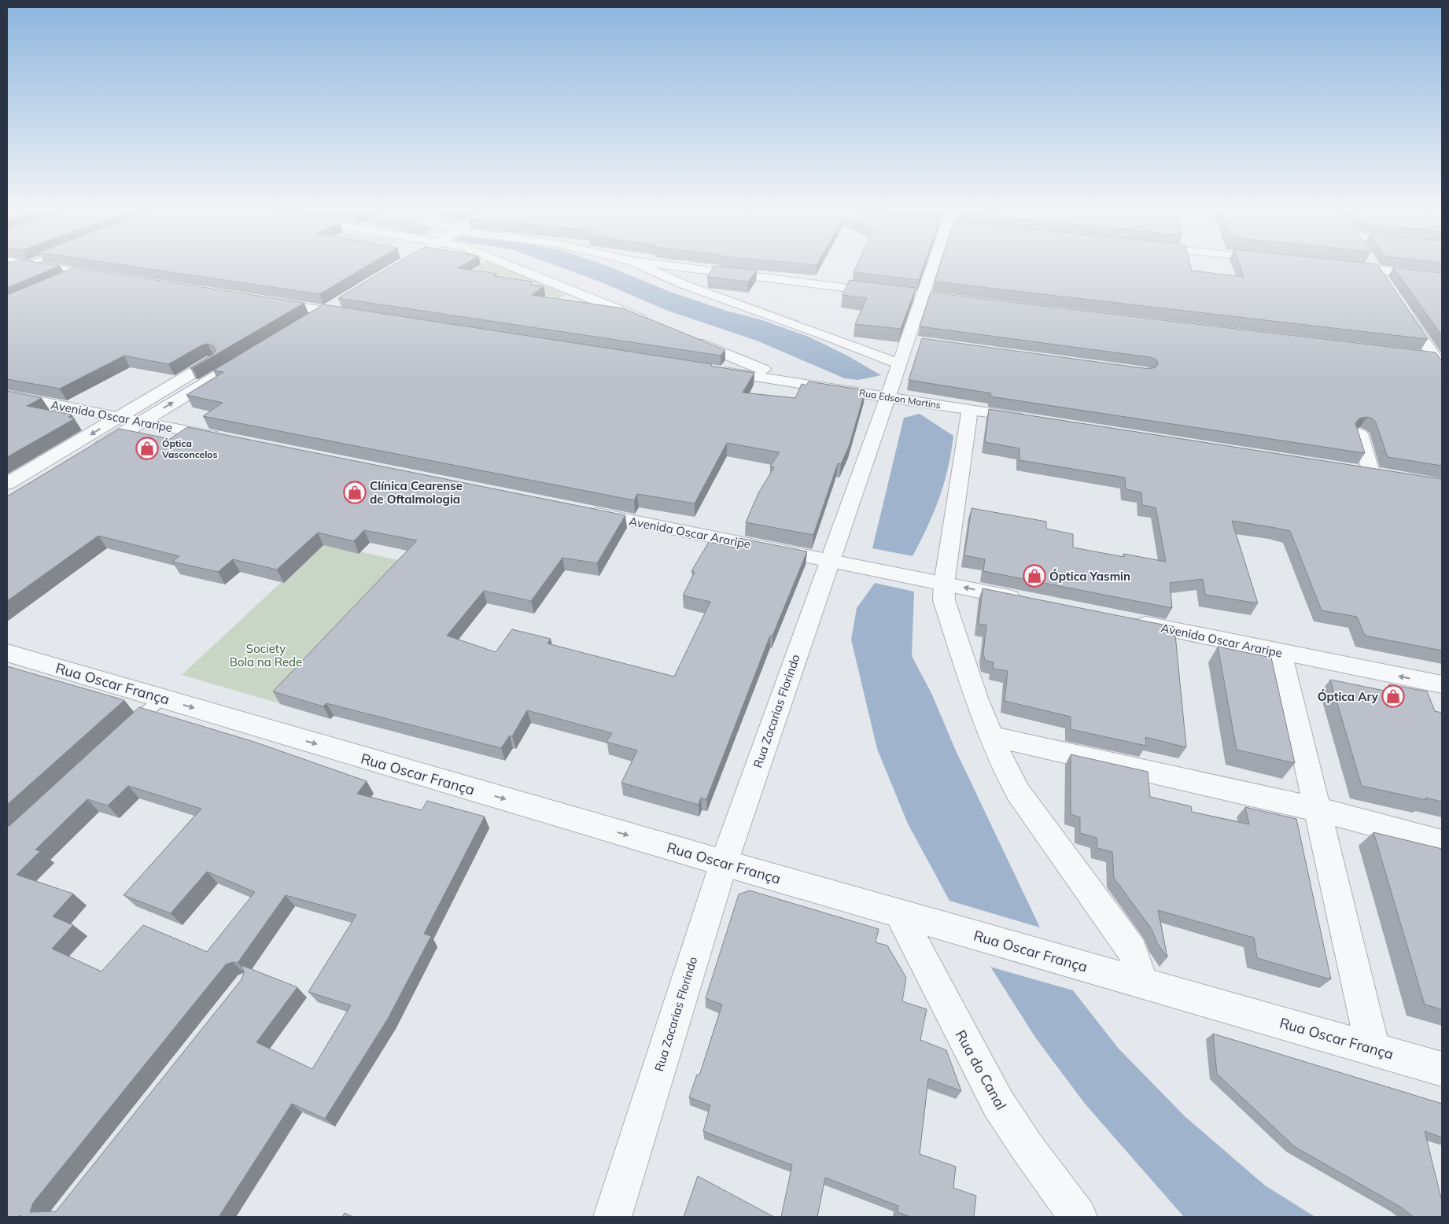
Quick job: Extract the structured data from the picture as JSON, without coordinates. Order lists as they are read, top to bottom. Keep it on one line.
{"streets":{"street":["Rua Edson Martins","Avenida Oscar Araripe","Rua Oscar França","Rua Zacarias Florindo","Rua do Canal"]},"crossings":[["Rua Edson Martins","Rua Zacarias Florindo"],["Avenida Oscar Araripe","Rua Zacarias Florindo"],["Rua Oscar França","Rua Zacarias Florindo"],["Rua Oscar França","Rua do Canal"]],"one_way":["Rua Oscar França"],"parks":["Society Bola na Rede"],"places":{"shop":["Óptica Vasconcelos","Clínica Cearense de Oftalmologia","Óptica Yasmin","Óptica Ary"]}}
